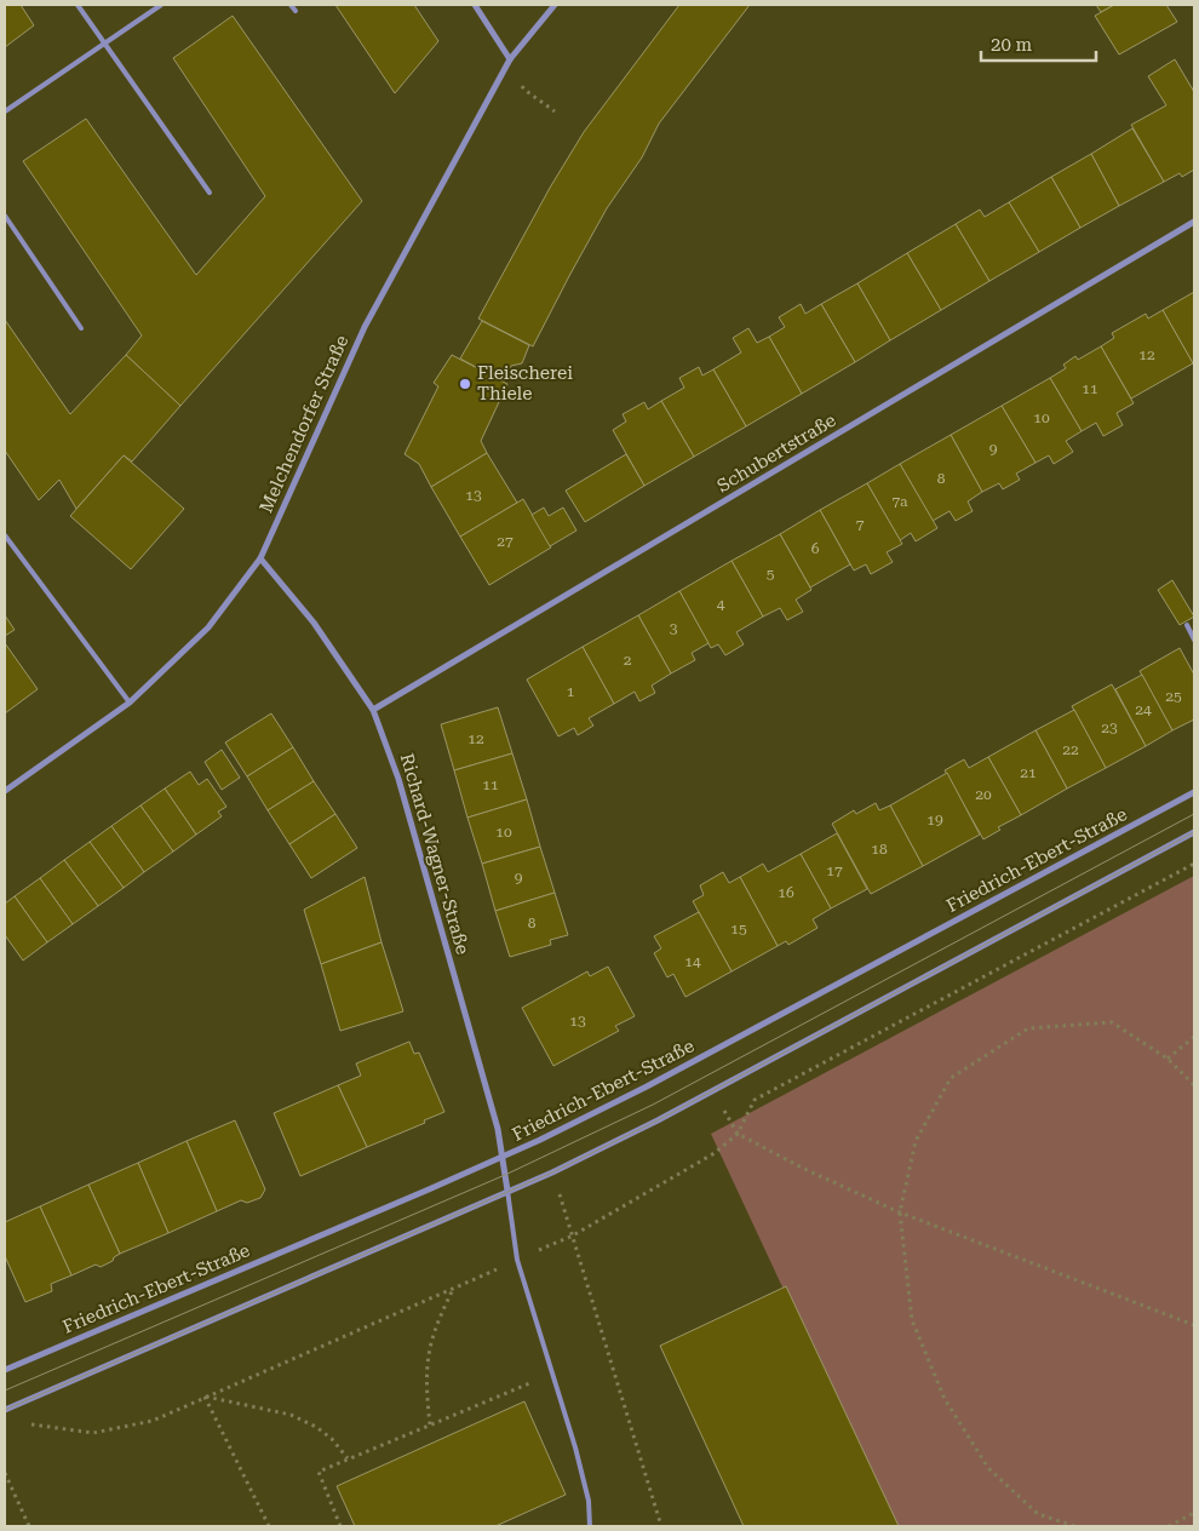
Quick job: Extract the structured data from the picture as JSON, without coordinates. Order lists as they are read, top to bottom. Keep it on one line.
{"streets":{"street":["Melchendorfer Straße","Schubertstraße","Richard-Wagner-Straße","Friedrich-Ebert-Straße"]},"crossings":[["Melchendorfer Straße","Richard-Wagner-Straße"],["Schubertstraße","Richard-Wagner-Straße"],["Richard-Wagner-Straße","Friedrich-Ebert-Straße"]],"places":["Fleischerei Thiele"],"house_numbers":["12","11","10","9","8","13","7a","7","27","6","5","4","3","2","1","25","24","23","12","22","21","11","20","19","10","18","17","9","16","8","15","14","13"],"scale_bar":"20 m"}
